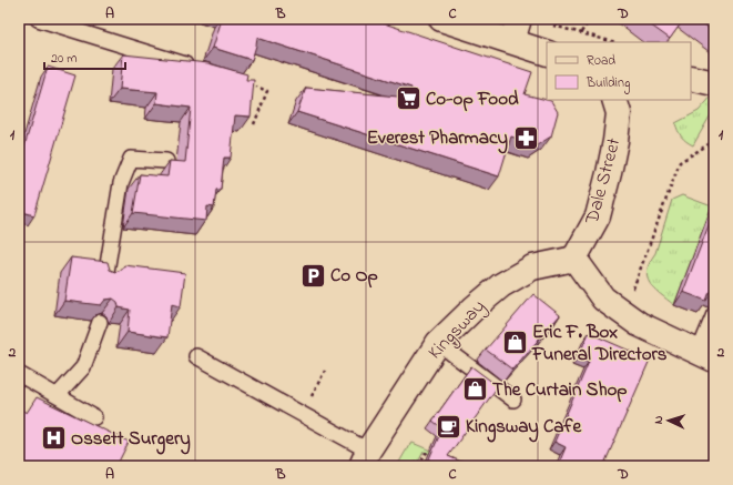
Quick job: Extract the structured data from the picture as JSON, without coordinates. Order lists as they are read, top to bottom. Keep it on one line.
{"streets":{"main road":["Dale Street","Kingsway"]},"crossings":[["Dale Street","Kingsway"]],"places":{"supermarket":["Co-op Food"],"pharmacy":["Everest Pharmacy"],"parking":["Co Op"],"shop":["Eric F. Box Funeral Directors","The Curtain Shop"],"cafe":["Kingsway Cafe"],"hospital":["Ossett Surgery"]},"legend":["Road","Building"],"scale_bar":"20 m","north":"left","grid":{"columns":["A","B","C","D"],"rows":["1","2"]}}
